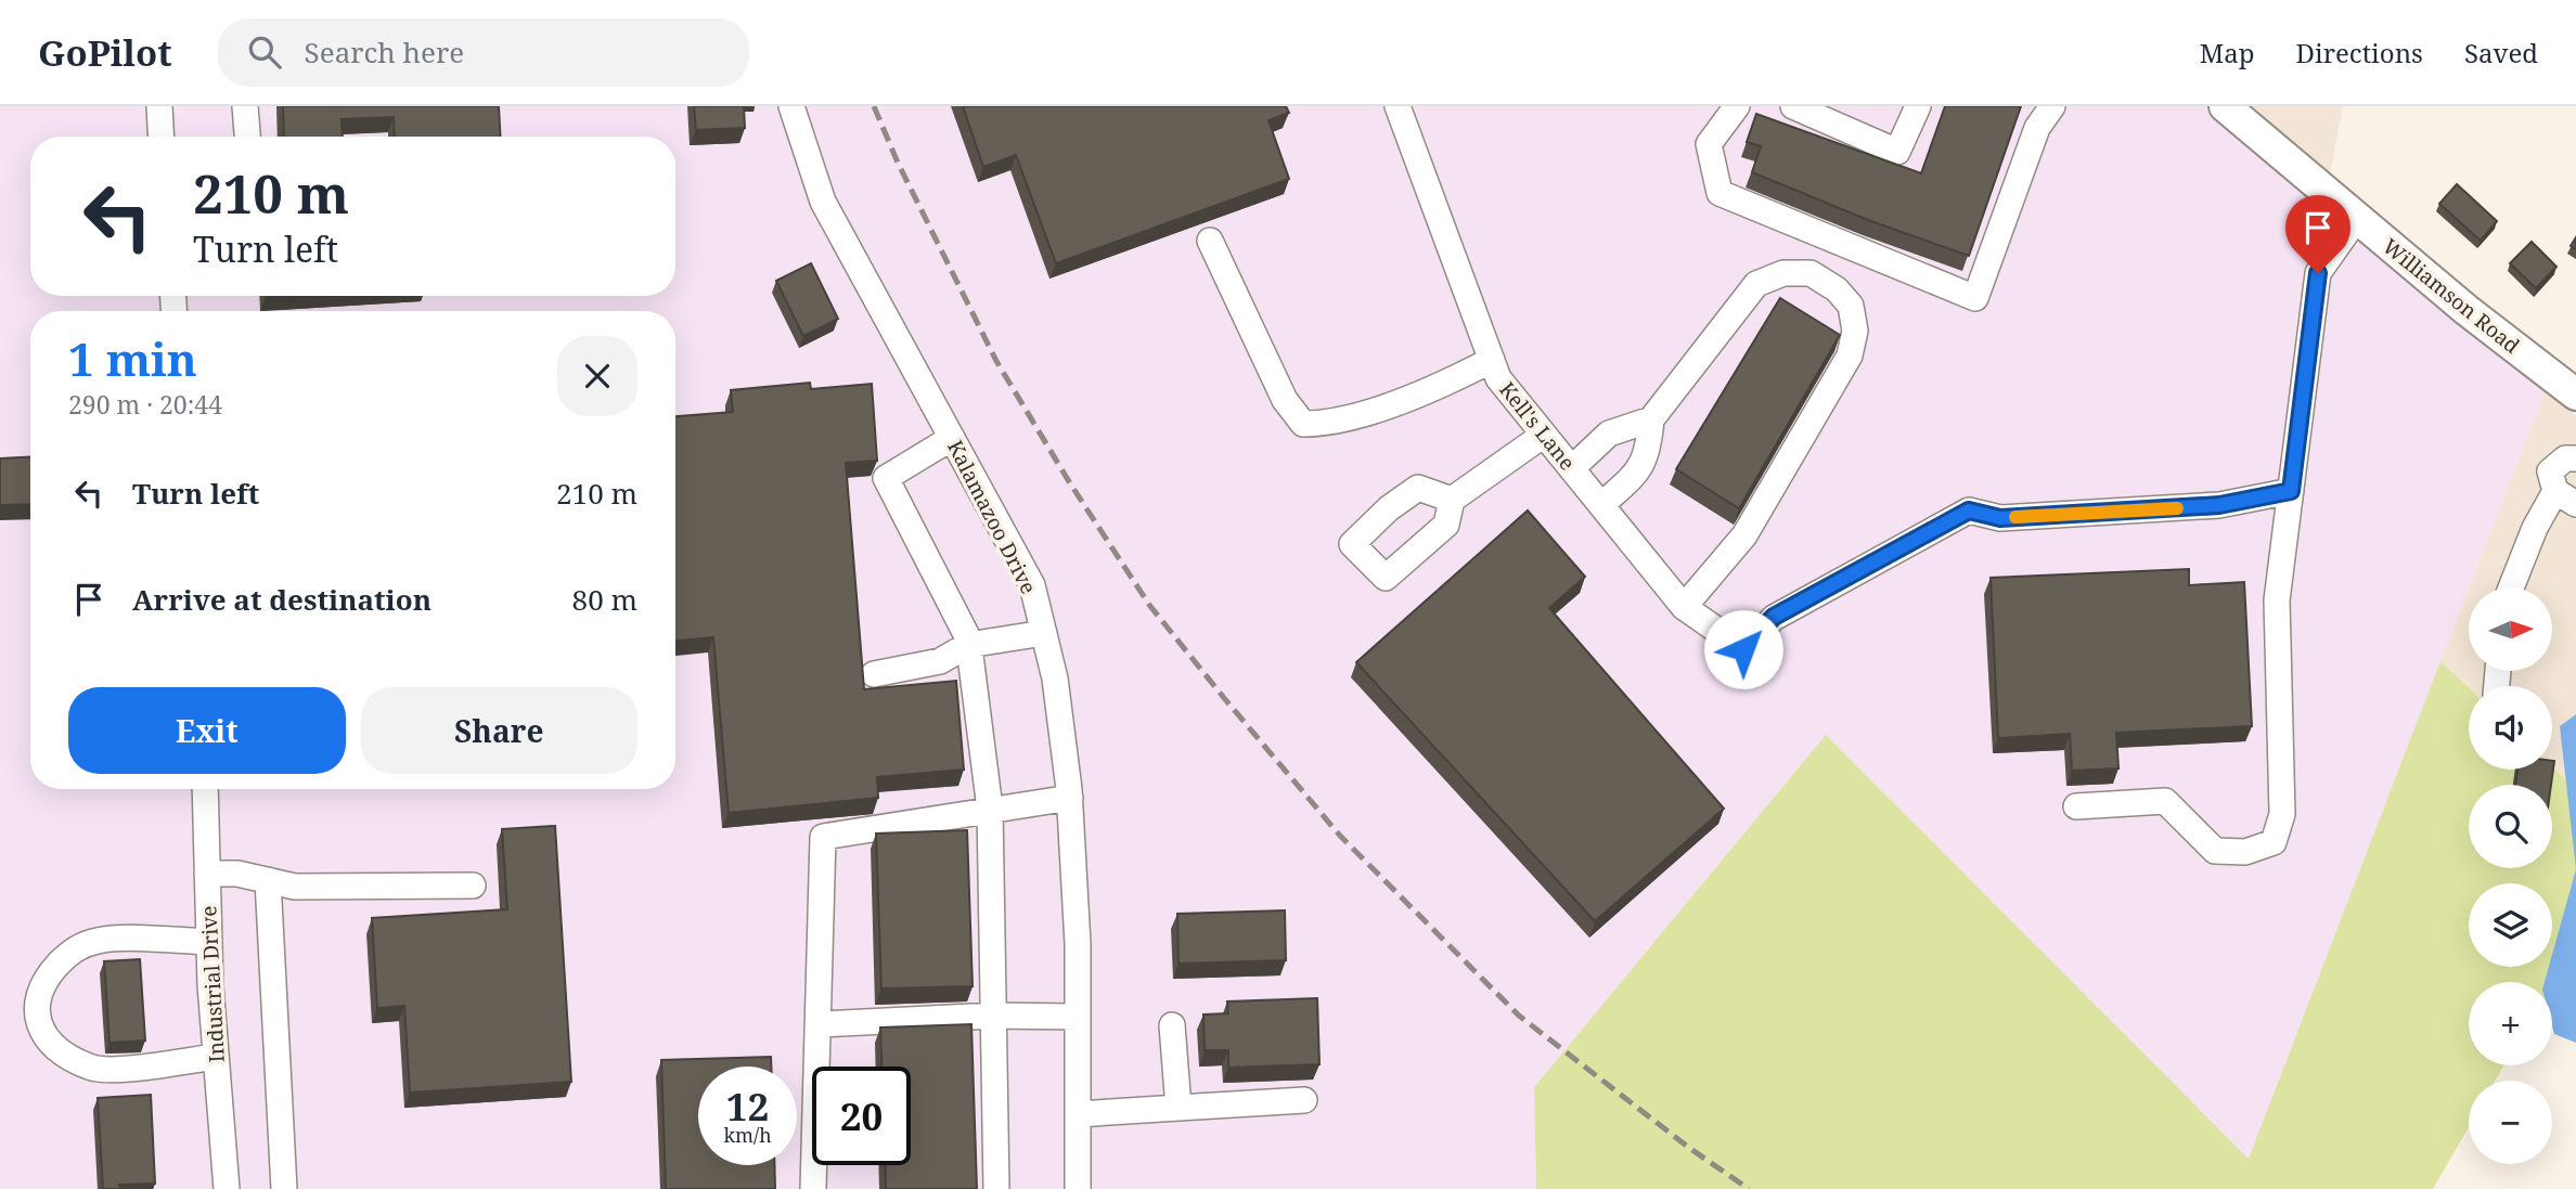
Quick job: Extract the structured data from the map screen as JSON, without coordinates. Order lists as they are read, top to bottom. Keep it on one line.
{"streets":{"main road":["Williamson Road"],"street":["Kell's Lane","Kalamazoo Drive","Industrial Drive"]},"north":"right","page":{"header":"GoPilot","search":"Search here","nav":["Map","Directions","Saved"],"turn":["210 m","Turn left"],"heading":["1 min","290 m · 20:44"],"list":[{"name":"Turn left","value":"210 m"},{"name":"Arrive at destination","value":"80 m"}],"map_buttons":["+","−"],"buttons":["Exit","Share"],"speed":"12 km/h","limit":"20"}}
